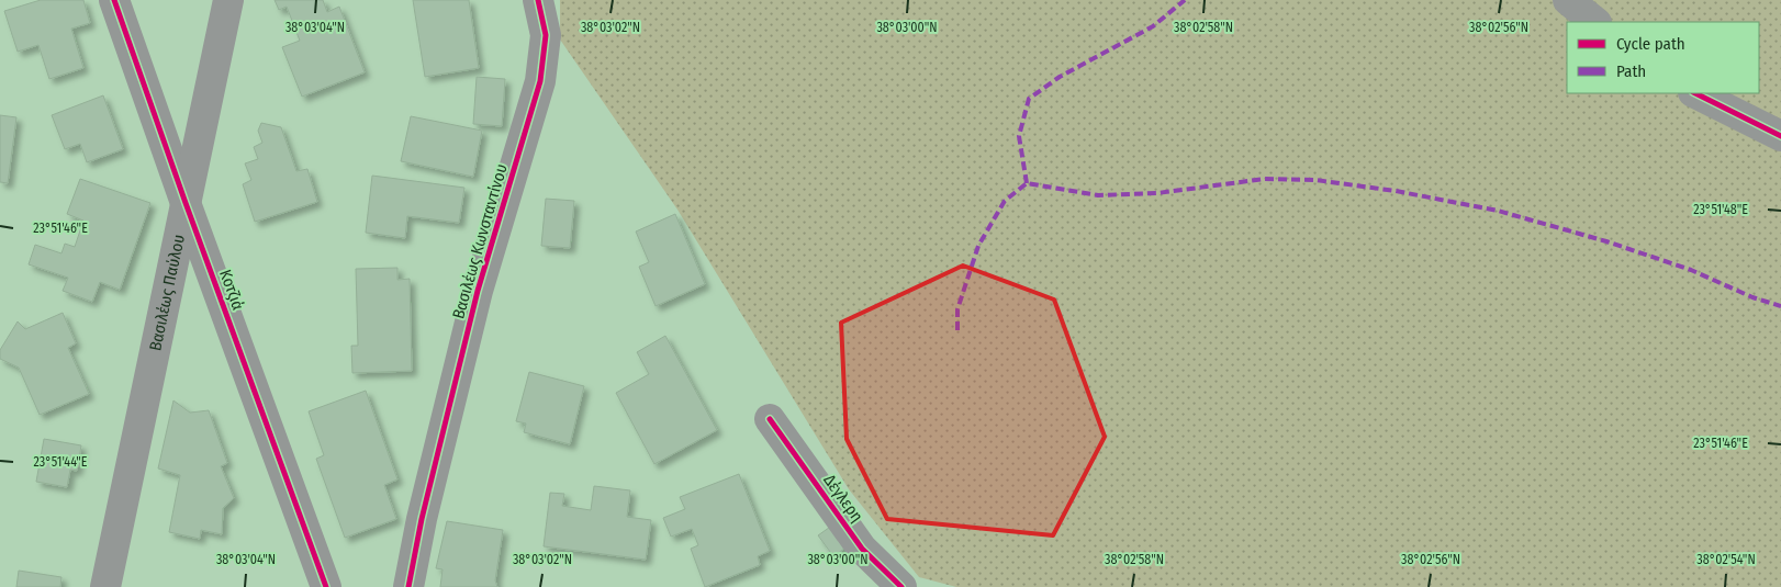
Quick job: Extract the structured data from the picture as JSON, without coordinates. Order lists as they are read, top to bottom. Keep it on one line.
{"streets":{"street":["Βασιλέως Κωνσταντίνου","Κοτζιά","Βασιλέως Παύλου","Δέγλερη"]},"crossings":[["Κοτζιά","Βασιλέως Παύλου"]],"legend":["Cycle path","Path"],"coordinates":["38°03'04\"N","38°03'02\"N","38°03'00\"N","38°02'58\"N","38°02'56\"N","23°51'48\"E","23°51'46\"E","23°51'44\"E","38°02'54\"N"]}
